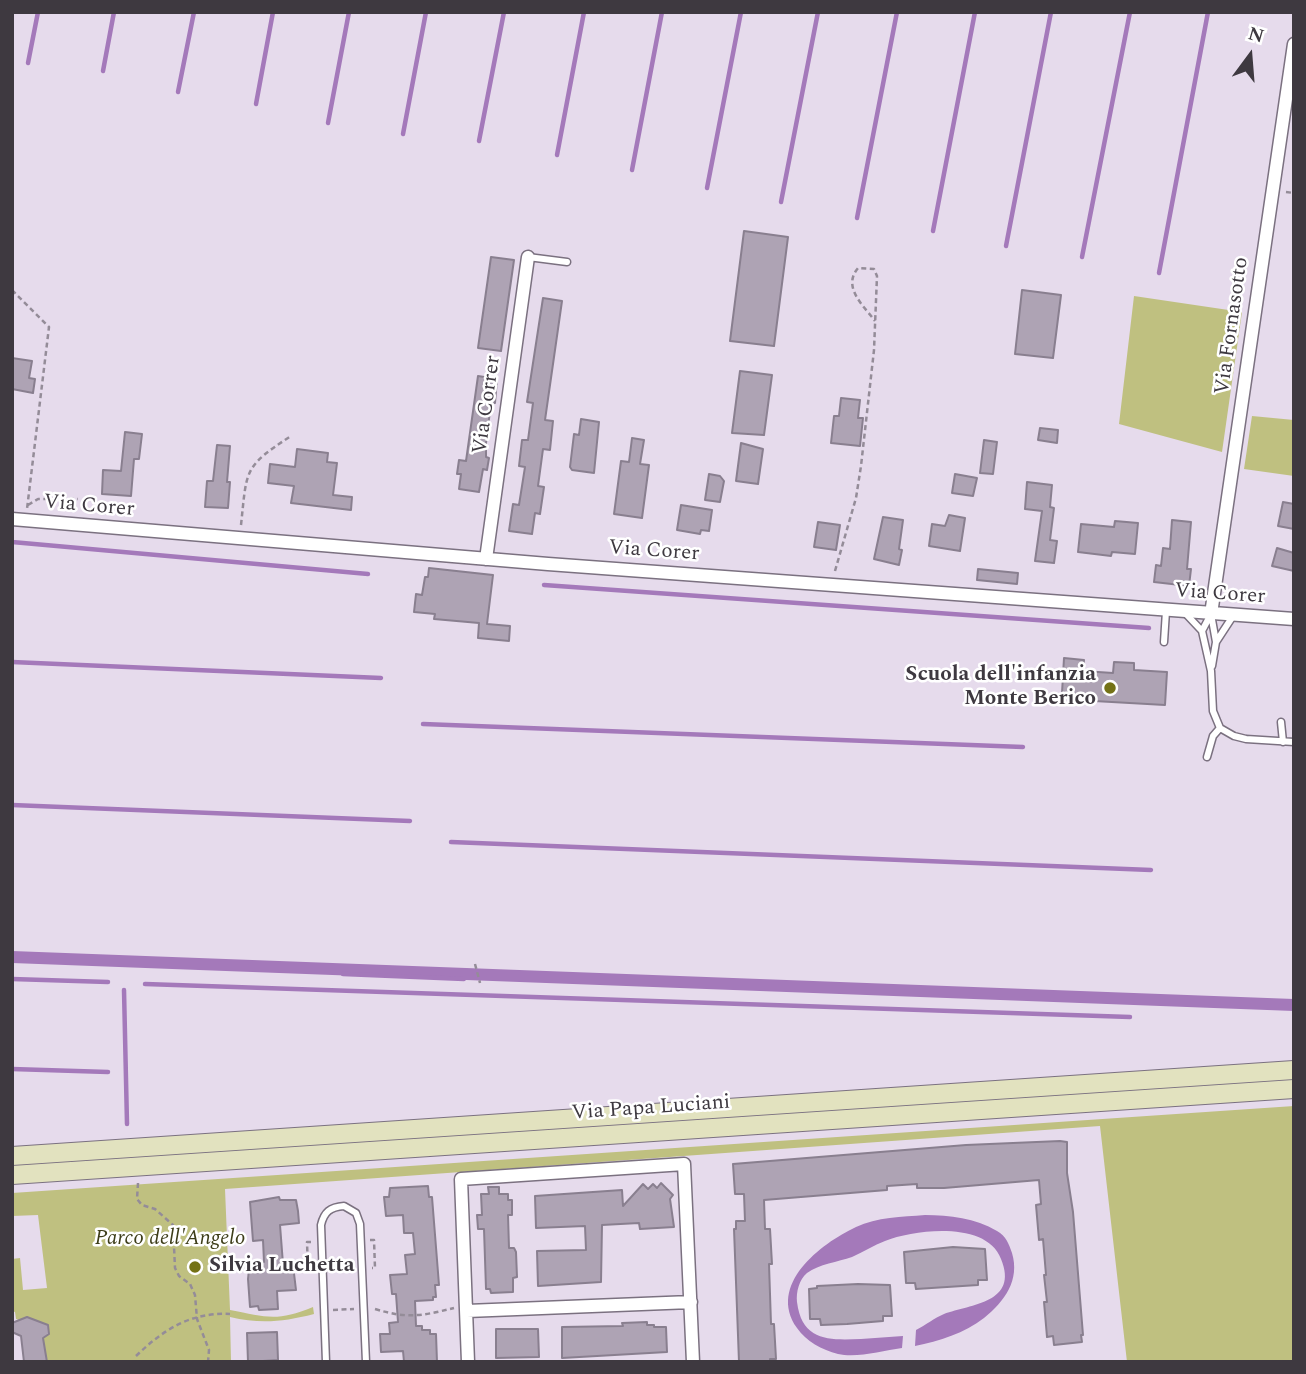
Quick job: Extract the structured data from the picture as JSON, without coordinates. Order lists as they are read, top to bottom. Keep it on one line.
{"streets":{"main road":["Via Papa Luciani"],"street":["Via Fornasotto","Via Correr","Via Corer"]},"crossings":[["Via Fornasotto","Via Corer"],["Via Correr","Via Corer"]],"parks":["Parco dell'Angelo"],"places":["Scuola dell'infanzia Monte Berico","Silvia Luchetta"],"north":"top"}
